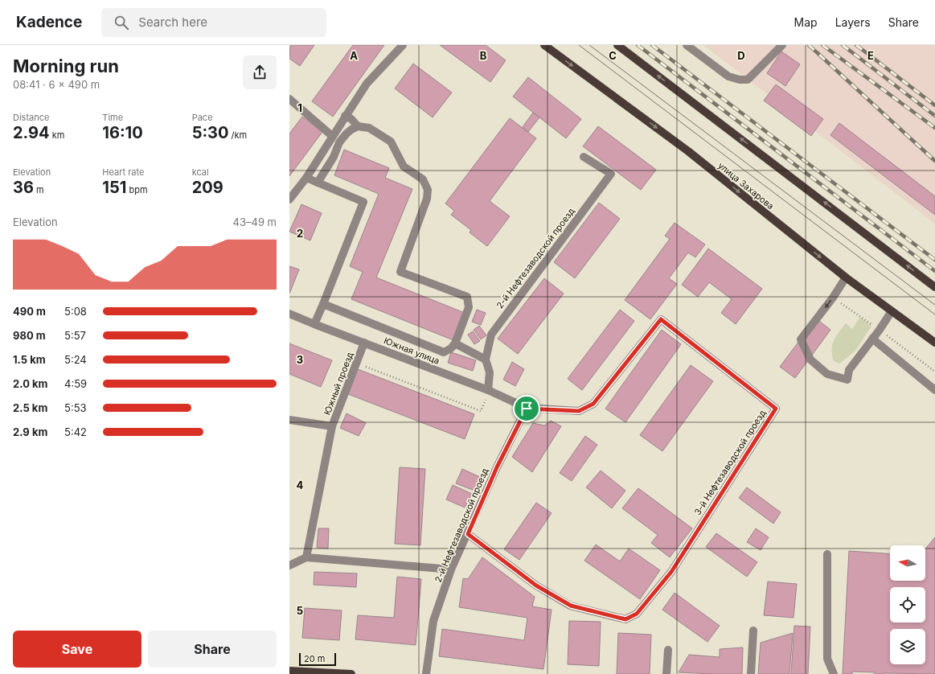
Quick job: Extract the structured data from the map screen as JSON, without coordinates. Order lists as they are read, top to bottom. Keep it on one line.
{"streets":{"main road":["улица Захарова"],"street":["2-й Нефтезаводской проезд","Южная улица","Южный проезд","3-й Нефтезаводской проезд"]},"crossings":[["2-й Нефтезаводской проезд","Южная улица"],["2-й Нефтезаводской проезд","3-й Нефтезаводской проезд"],["Южная улица","Южный проезд"],["Южная улица","3-й Нефтезаводской проезд"]],"scale_bar":"20 m","north":"left","page":{"header":"Kadence","search":"Search here","nav":["Map","Layers","Share"],"heading":["Morning run","08:41 · 6 × 490 m"],"stats":[["Distance","2.94 km"],["Time","16:10"],["Pace","5:30 /km"],["Elevation","36 m"],["Heart rate","151 bpm"],["kcal","209"]],"chart":["Elevation","43–49 m"],"list":[{"name":"490 m","note":"5:08"},{"name":"980 m","note":"5:57"},{"name":"1.5 km","note":"5:24"},{"name":"2.0 km","note":"4:59"},{"name":"2.5 km","note":"5:53"},{"name":"2.9 km","note":"5:42"}],"buttons":["Save","Share"],"scale":"20 m"},"grid":{"columns":["A","B","C","D","E"],"rows":["1","2","3","4","5"]}}
